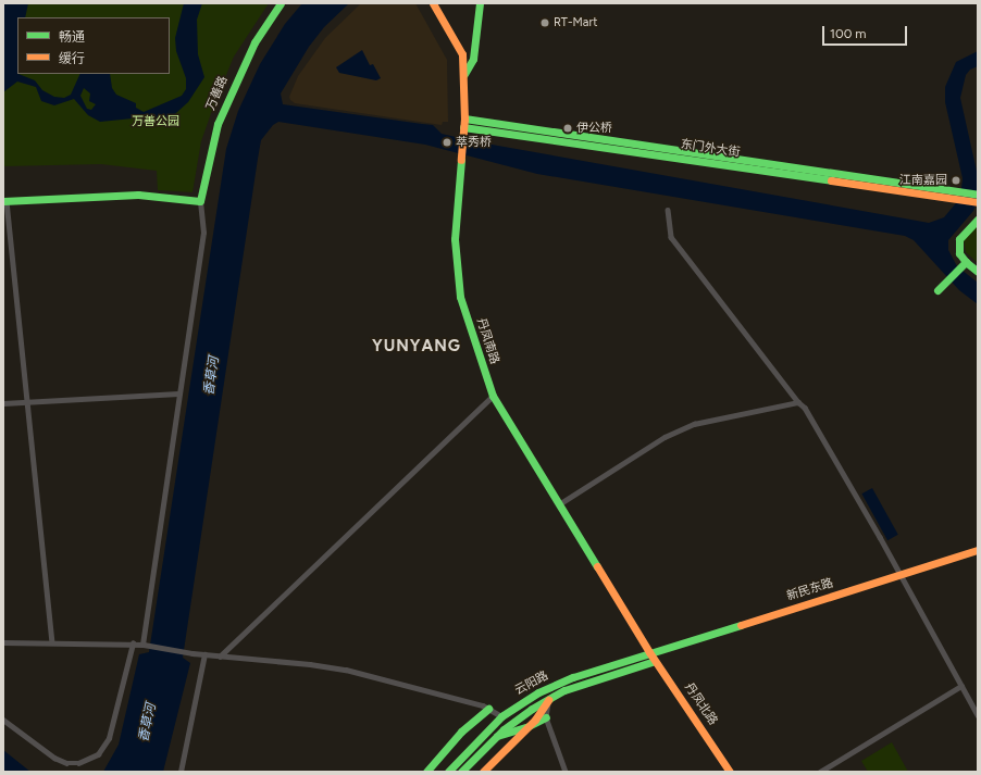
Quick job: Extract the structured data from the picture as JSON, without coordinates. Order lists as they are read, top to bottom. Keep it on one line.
{"streets":{"street":["万善路","东门外大街","丹凤南路","新民东路","云阳路","丹凤北路"]},"crossings":[["东门外大街","丹凤南路"],["丹凤南路","新民东路"],["丹凤南路","云阳路"],["丹凤南路","丹凤北路"],["新民东路","云阳路"],["新民东路","丹凤北路"],["云阳路","丹凤北路"]],"districts":["YUNYANG"],"water":["香草河"],"parks":["万善公园"],"places":["RT-Mart","伊公桥","萃秀桥","江南嘉园"],"legend":["畅通","缓行"],"scale_bar":"100 m"}
